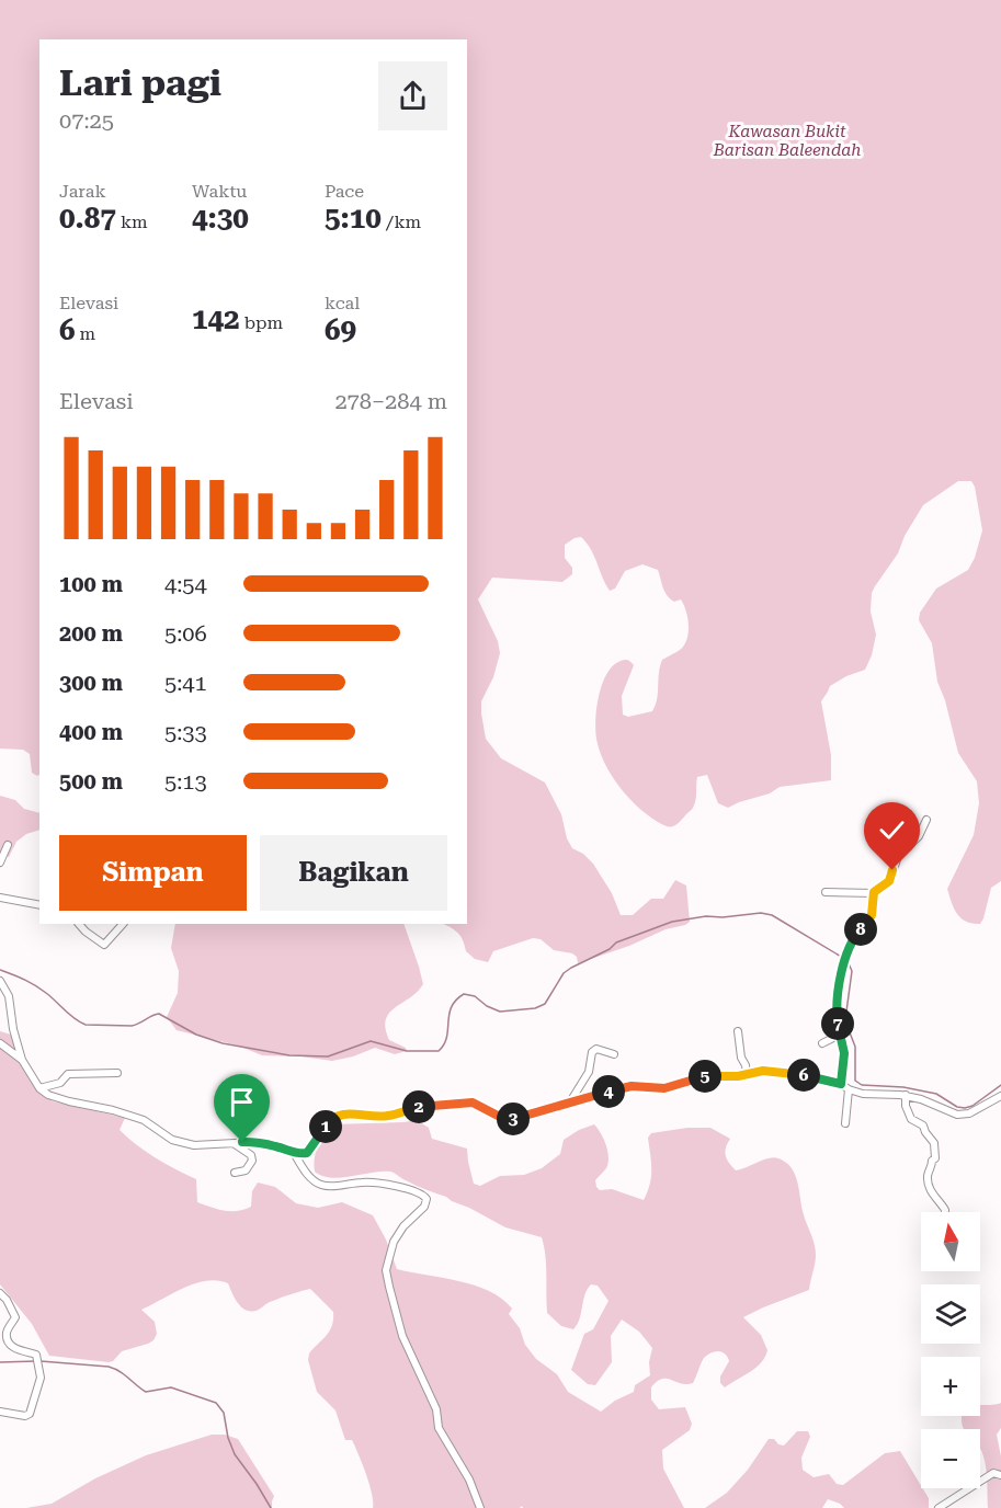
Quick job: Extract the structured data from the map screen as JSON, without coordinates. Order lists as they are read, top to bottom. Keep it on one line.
{"parks":["Kawasan Bukit Barisan Baleendah"],"north":"top","page":{"heading":["Lari pagi","07:25"],"stats":[["Jarak","0.87 km"],["Waktu","4:30"],["Pace","5:10 /km"],["Elevasi","6 m"],["142 bpm"],["kcal","69"]],"chart":["Elevasi","278–284 m"],"list":[{"name":"100 m","note":"4:54"},{"name":"200 m","note":"5:06"},{"name":"300 m","note":"5:41"},{"name":"400 m","note":"5:33"},{"name":"500 m","note":"5:13"}],"buttons":["Simpan","Bagikan"],"pins":["8","7","6","5","4","2","3","1"],"map_buttons":["+","−"]}}
